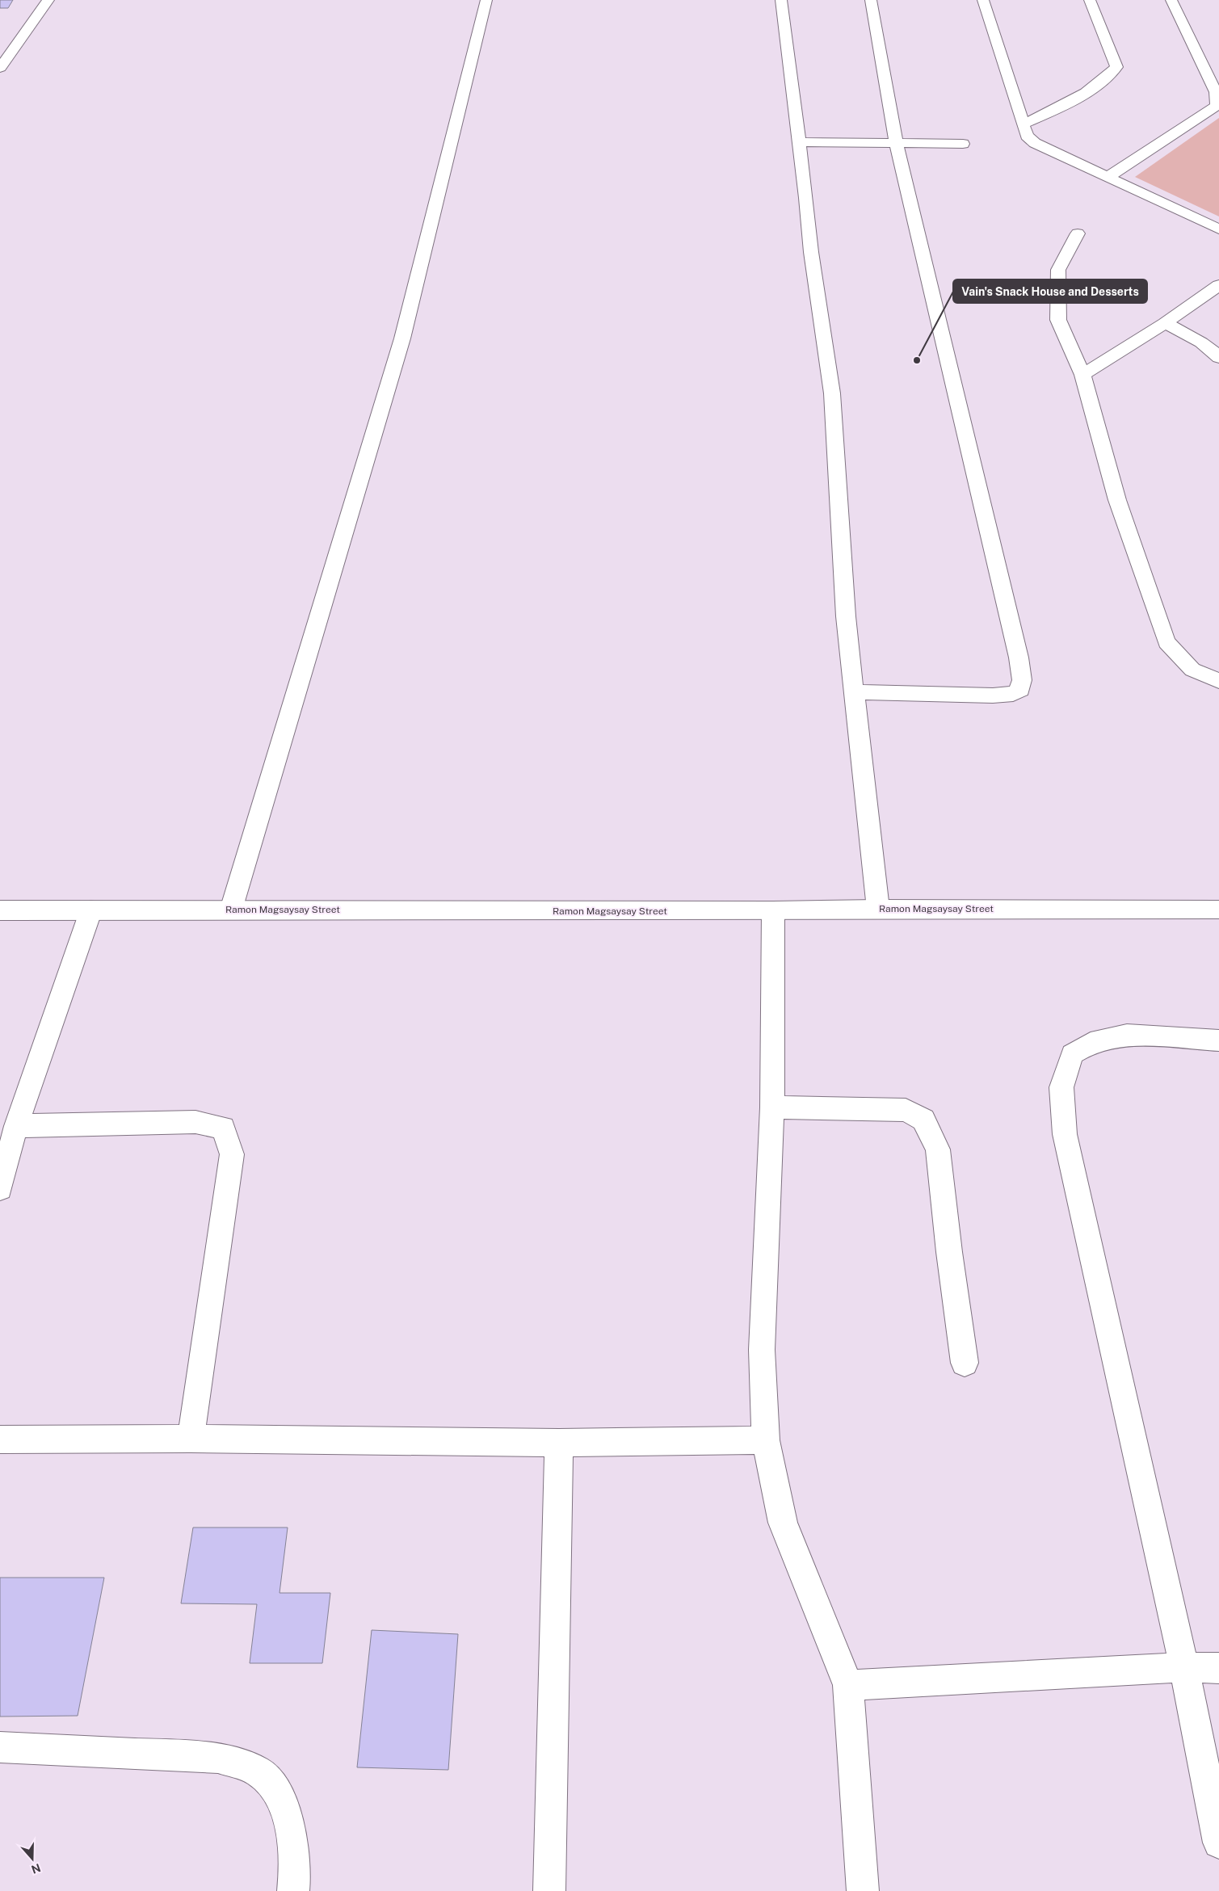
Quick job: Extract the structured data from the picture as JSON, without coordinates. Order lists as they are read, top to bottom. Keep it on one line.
{"streets":{"street":["Ramon Magsaysay Street"]},"places":["Vain's Snack House and Desserts"],"north":"bottom"}
